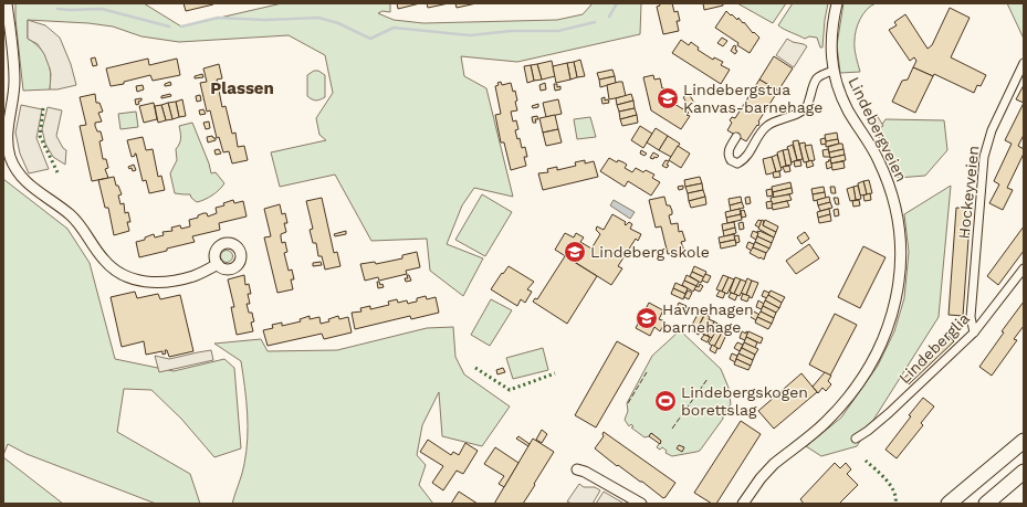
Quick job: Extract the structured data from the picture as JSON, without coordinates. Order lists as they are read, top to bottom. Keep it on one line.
{"streets":{"street":["Lindebergveien","Hockeyveien","Lindeberglia"]},"crossings":[["Hockeyveien","Lindeberglia"]],"districts":["Plassen"],"places":{"school or university":["Lindebergstua Kanvas-barnehage","Lindeberg skole","Havnehagen barnehage"],"sports":["Lindebergskogen borettslag"]}}
